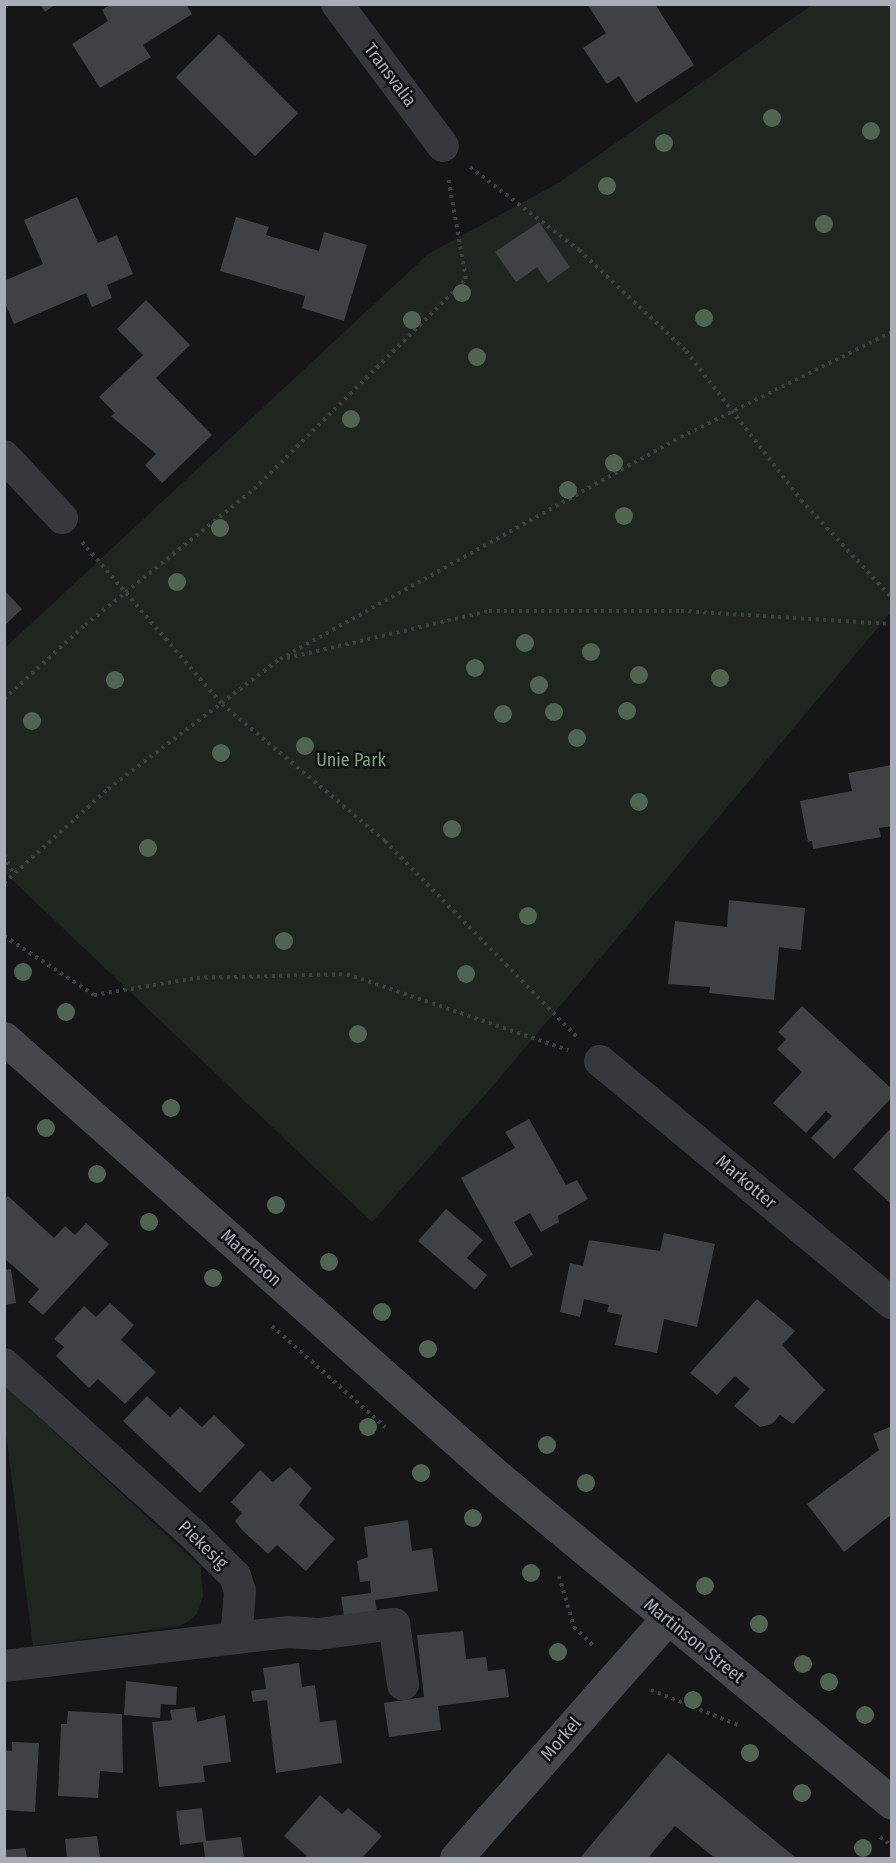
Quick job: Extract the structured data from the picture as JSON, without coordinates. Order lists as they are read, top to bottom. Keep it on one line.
{"streets":{"street":["Transvalia","Markotter","Martinson","Piekesig","Martinson Street","Morkel"]},"crossings":[["Martinson","Martinson Street"],["Martinson Street","Morkel"]],"parks":["Unie Park"]}
